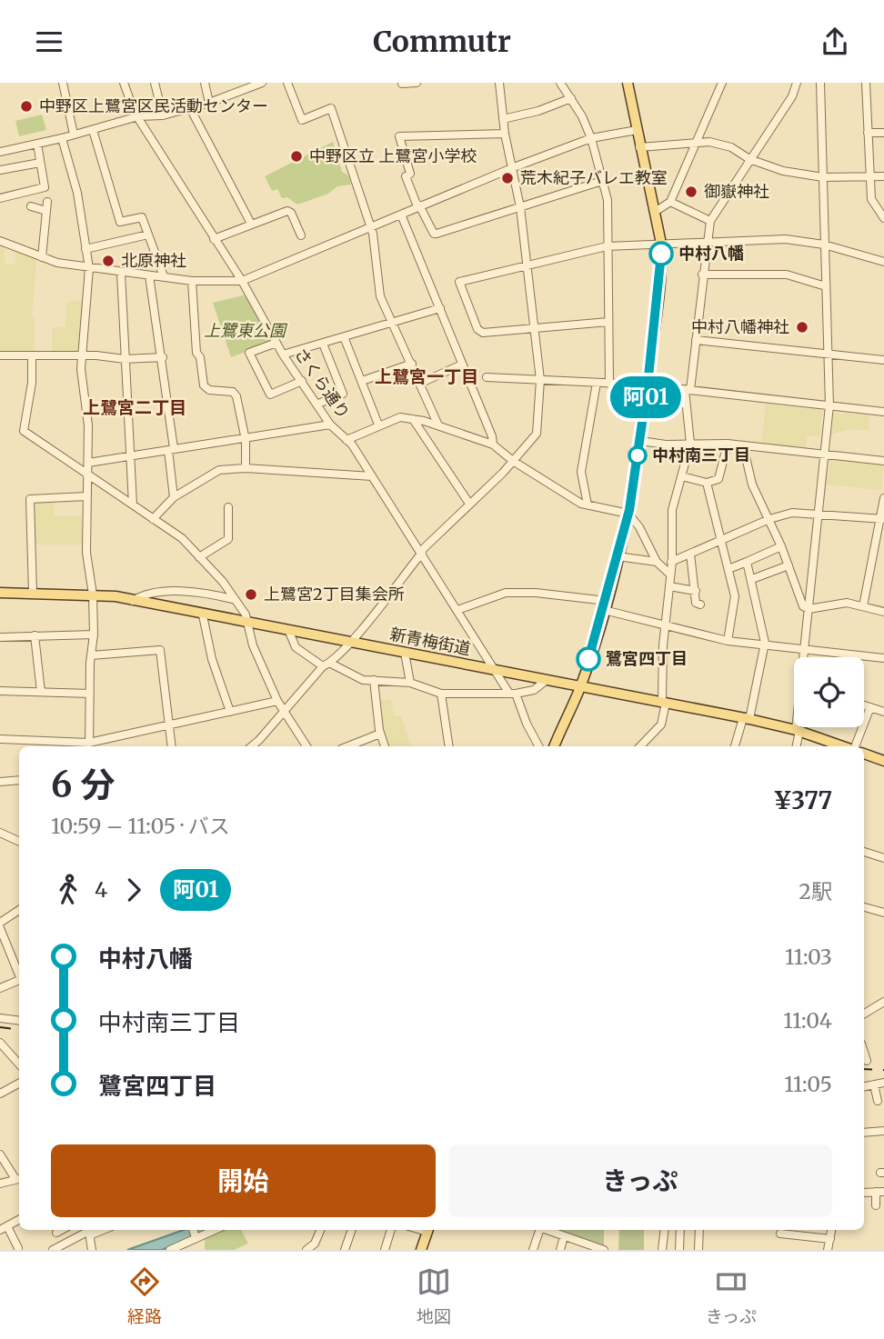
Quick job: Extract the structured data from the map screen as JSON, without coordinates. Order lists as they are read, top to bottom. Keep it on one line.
{"streets":{"main road":["新青梅街道"],"street":["さくら通り"]},"crossings":[["さくら通り","新青梅街道"]],"districts":["上鷺宮一丁目","上鷺宮二丁目"],"parks":["上鷺東公園"],"places":["中野区上鷺宮区民活動センター","中野区立 上鷺宮小学校","荒木紀子バレエ教室","御嶽神社","中村八幡","北原神社","中村八幡神社","中村南三丁目","上鷺宮2丁目集会所","鷺宮四丁目"],"lines":["bus line 阿01"],"page":{"header":"Commutr","on_map":"阿01","heading":["6 分","10:59 – 11:05 · バス","¥377"],"legs":["4","阿01","2駅"],"list":[{"name":"中村八幡","value":"11:03"},{"name":"中村南三丁目","value":"11:04"},{"name":"鷺宮四丁目","value":"11:05"}],"buttons":["開始","きっぷ"],"tabs":["経路","地図","きっぷ"]}}
